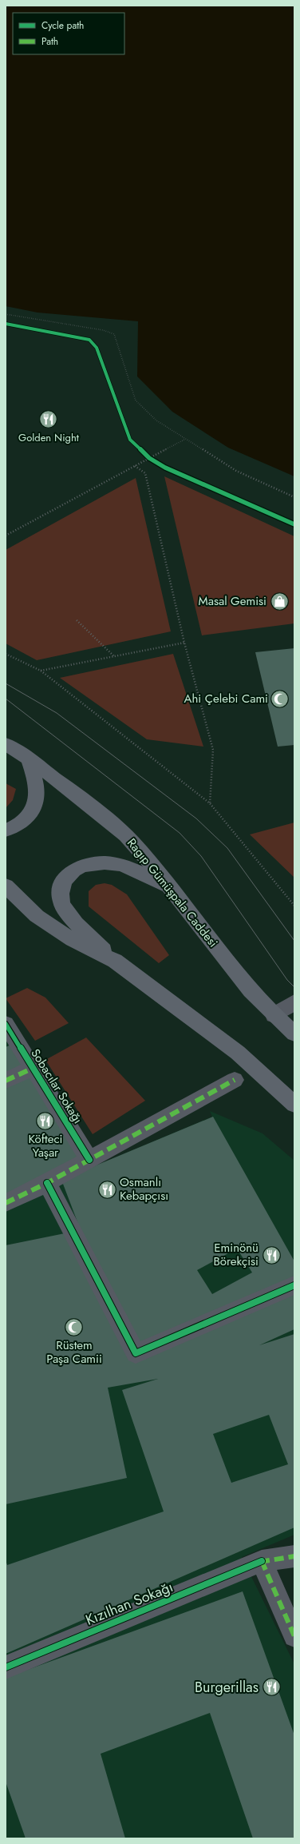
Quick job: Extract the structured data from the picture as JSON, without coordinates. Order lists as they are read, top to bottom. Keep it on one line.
{"streets":{"main road":["Ragıp Gümüşpala Caddesi"],"street":["Sobacılar Sokağı","Kızılhan Sokağı"]},"places":{"restaurant":["Golden Night","Köfteci Yaşar","Osmanlı Kebapçısı","Eminönü Börekçisi","Burgerillas"],"shop":["Masal Gemisi"],"mosque":["Ahi Çelebi Cami","Rüstem Paşa Camii"]},"legend":["Cycle path","Path"]}
